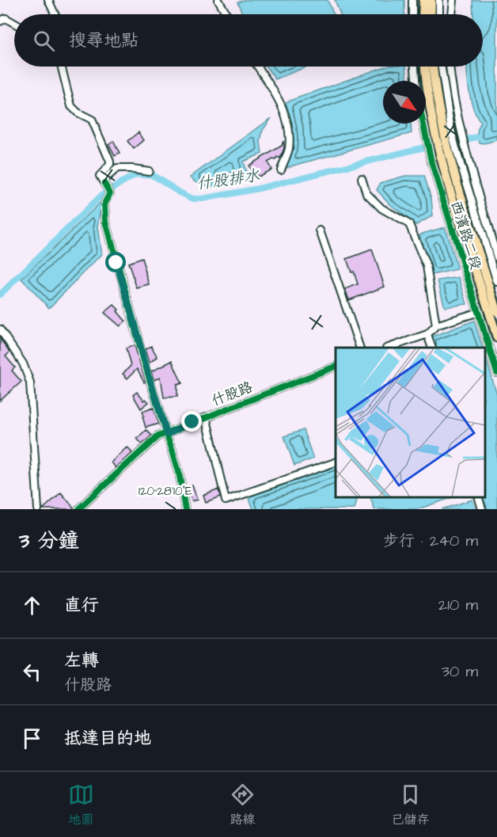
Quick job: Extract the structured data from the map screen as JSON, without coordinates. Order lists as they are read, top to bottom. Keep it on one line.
{"streets":{"street":["西濱路二段","什股路"]},"water":["什股排水"],"north":"bottom right","page":{"search":"搜尋地點","heading":["3 分鐘","步行 · 240 m"],"list":[["直行","210 m"],["左轉","什股路","30 m"],"抵達目的地"],"nav":["地圖","路線","已儲存"]},"coordinates":["120°28'10\"E"]}
